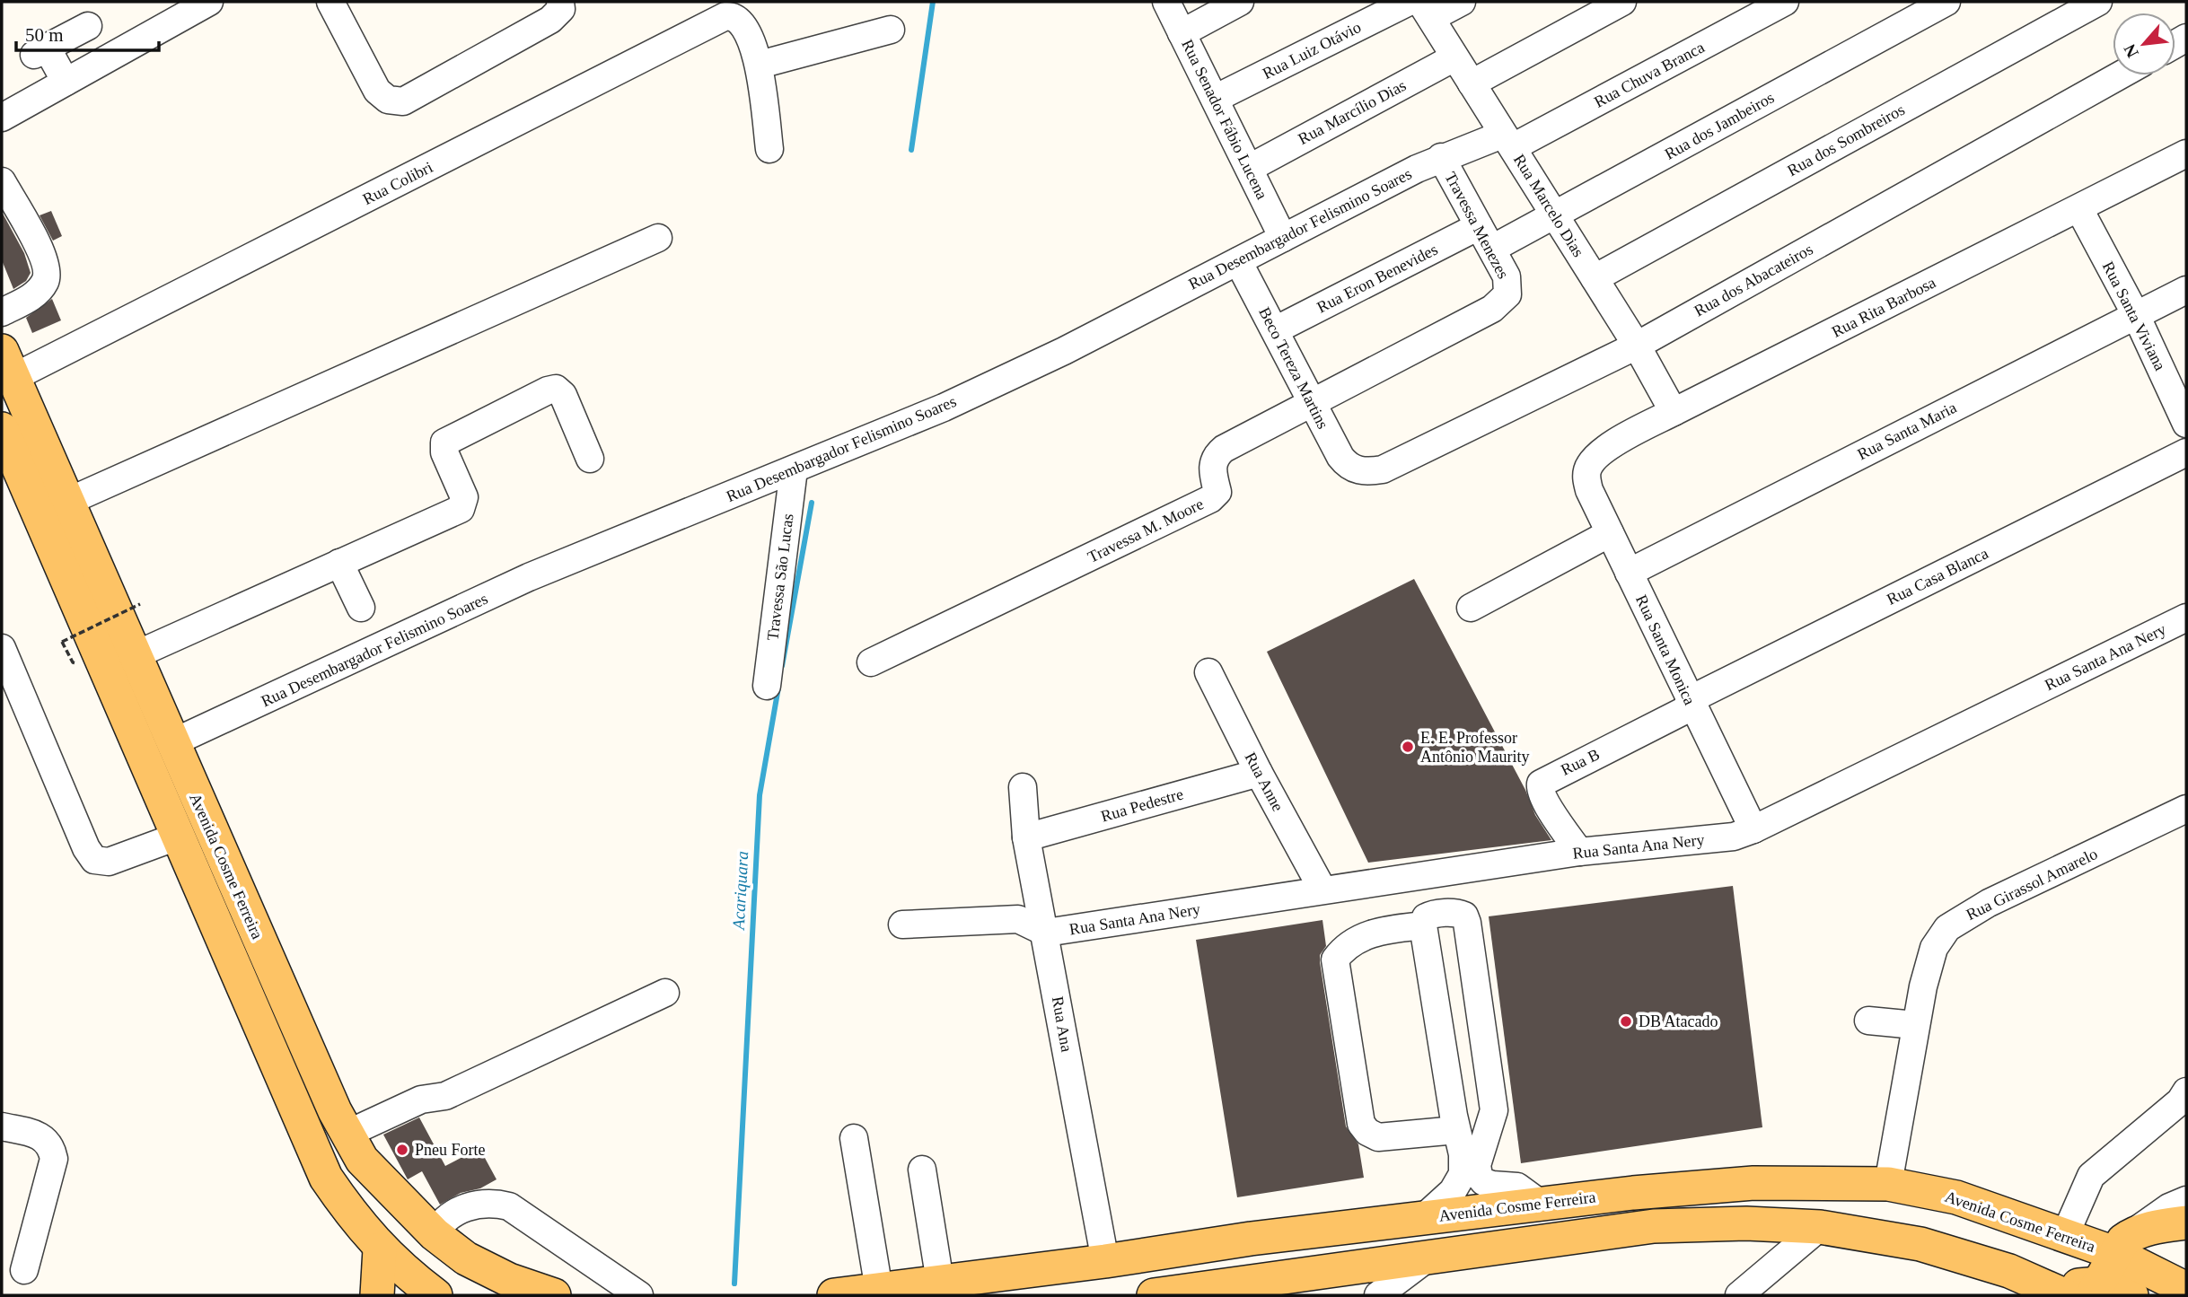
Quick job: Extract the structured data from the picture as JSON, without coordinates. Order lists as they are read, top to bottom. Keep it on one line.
{"streets":{"main road":["Avenida Cosme Ferreira"],"street":["Rua Luiz Otávio","Rua Chuva Branca","Rua Marcílio Dias","Rua Senador Fábio Lucena","Rua dos Jambeiros","Rua dos Sombreiros","Rua Colibri","Rua Marcelo Dias","Travessa Menezes","Rua Desembargador Felismino Soares","Rua Eron Benevides","Rua dos Abacateiros","Rua Rita Barbosa","Rua Santa Viviana","Beco Tereza Martins","Rua Santa Maria","Travessa M. Moore","Rua Casa Blanca","Travessa São Lucas","Rua Santa Monica","Rua Santa Ana Nery","Rua B","Rua Anne","Rua Pedestre","Rua Girassol Amarelo","Rua Ana"]},"crossings":[["Rua Luiz Otávio","Rua Senador Fábio Lucena"],["Rua Chuva Branca","Rua Marcelo Dias"],["Rua Chuva Branca","Rua Desembargador Felismino Soares"],["Rua Marcílio Dias","Rua Senador Fábio Lucena"],["Rua Marcílio Dias","Rua Marcelo Dias"],["Rua Senador Fábio Lucena","Rua Desembargador Felismino Soares"],["Rua dos Jambeiros","Rua Marcelo Dias"],["Rua dos Jambeiros","Travessa Menezes"],["Rua dos Jambeiros","Rua Eron Benevides"],["Rua dos Sombreiros","Rua Marcelo Dias"],["Rua Colibri","Avenida Cosme Ferreira"],["Rua Marcelo Dias","Rua Desembargador Felismino Soares"],["Rua Marcelo Dias","Rua dos Abacateiros"],["Rua Marcelo Dias","Rua Rita Barbosa"],["Travessa Menezes","Rua Desembargador Felismino Soares"],["Travessa Menezes","Rua Eron Benevides"],["Travessa Menezes","Travessa M. Moore"],["Rua Desembargador Felismino Soares","Beco Tereza Martins"],["Rua Desembargador Felismino Soares","Travessa São Lucas"],["Rua Desembargador Felismino Soares","Avenida Cosme Ferreira"],["Rua Eron Benevides","Beco Tereza Martins"],["Rua dos Abacateiros","Beco Tereza Martins"],["Rua Rita Barbosa","Rua Santa Viviana"],["Rua Rita Barbosa","Rua Santa Monica"],["Rua Santa Viviana","Rua Santa Maria"],["Beco Tereza Martins","Travessa M. Moore"],["Rua Santa Maria","Rua Santa Monica"],["Rua Casa Blanca","Rua Santa Monica"],["Rua Casa Blanca","Rua B"],["Rua Santa Monica","Rua Santa Ana Nery"],["Rua Santa Monica","Rua B"],["Rua Santa Ana Nery","Rua B"],["Rua Santa Ana Nery","Rua Anne"],["Rua Santa Ana Nery","Rua Ana"],["Rua Anne","Rua Pedestre"],["Rua Pedestre","Rua Ana"],["Avenida Cosme Ferreira","Rua Girassol Amarelo"],["Avenida Cosme Ferreira","Rua Ana"]],"water":["Acariquara"],"places":["E. E. Professor Antônio Maurity","DB Atacado","Pneu Forte"],"scale_bar":"50 m","north":"bottom left"}
